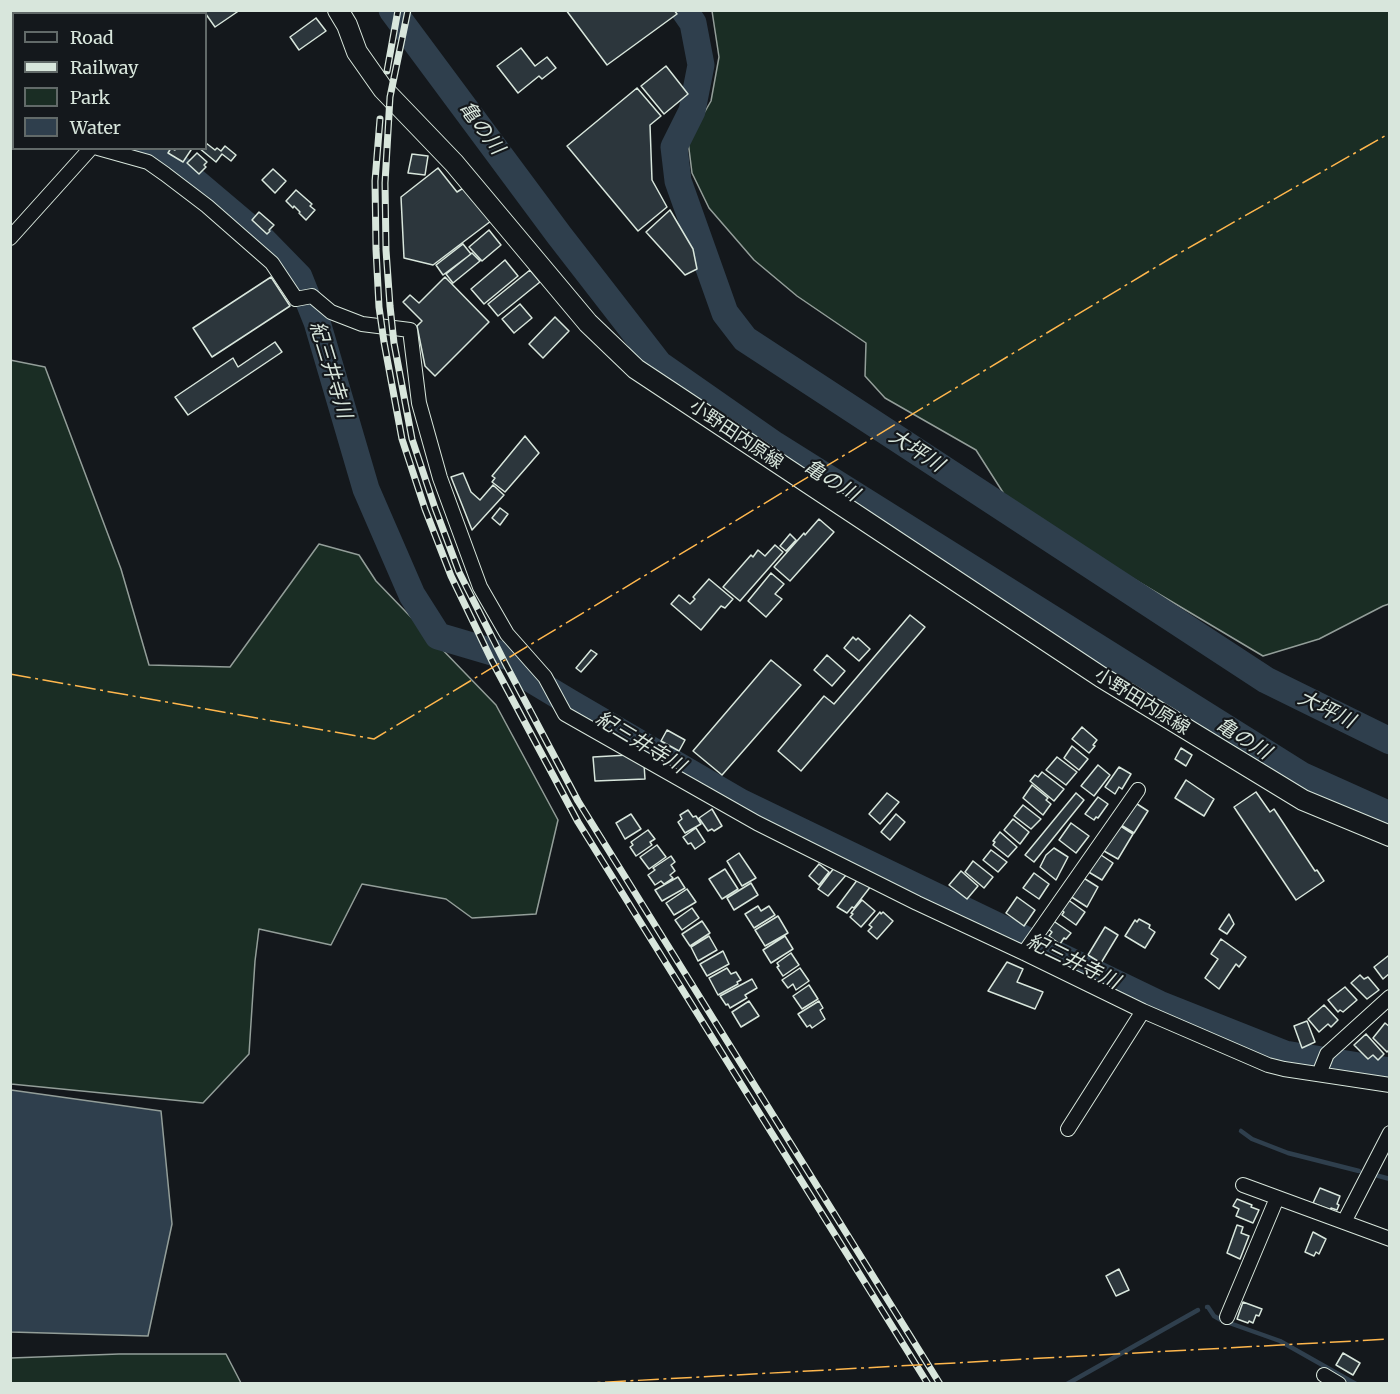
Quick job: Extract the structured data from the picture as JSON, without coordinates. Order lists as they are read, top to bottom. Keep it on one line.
{"streets":{"main road":["小野田内原線"]},"water":["亀の川","紀三井寺川","大坪川"],"legend":["Road","Railway","Park","Water"]}
